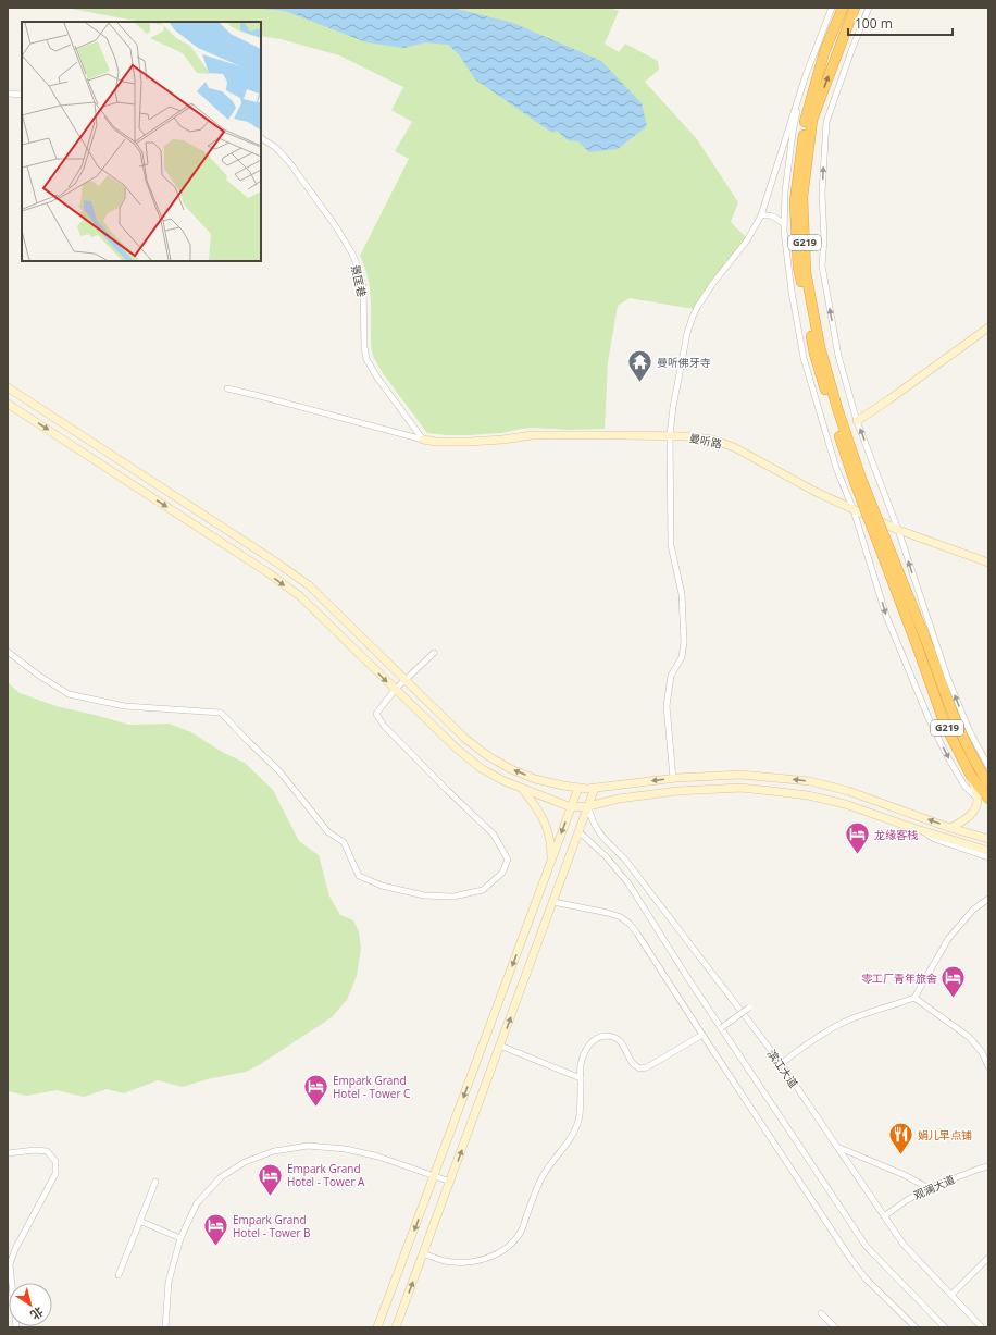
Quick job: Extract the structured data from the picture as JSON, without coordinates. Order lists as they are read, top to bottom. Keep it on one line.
{"streets":{"highway":["G219"],"street":["景匡巷","曼听路","滨江大道","观澜大道"]},"crossings":[["景匡巷","曼听路"],["滨江大道","观澜大道"]],"places":{"temple":["曼听佛牙寺"],"hotel":["龙缘客栈","零工厂青年旅舍","Empark Grand Hotel - Tower C","Empark Grand Hotel - Tower A","Empark Grand Hotel - Tower B"],"restaurant":["娟儿早点铺"]},"scale_bar":"100 m","north":"bottom right"}
